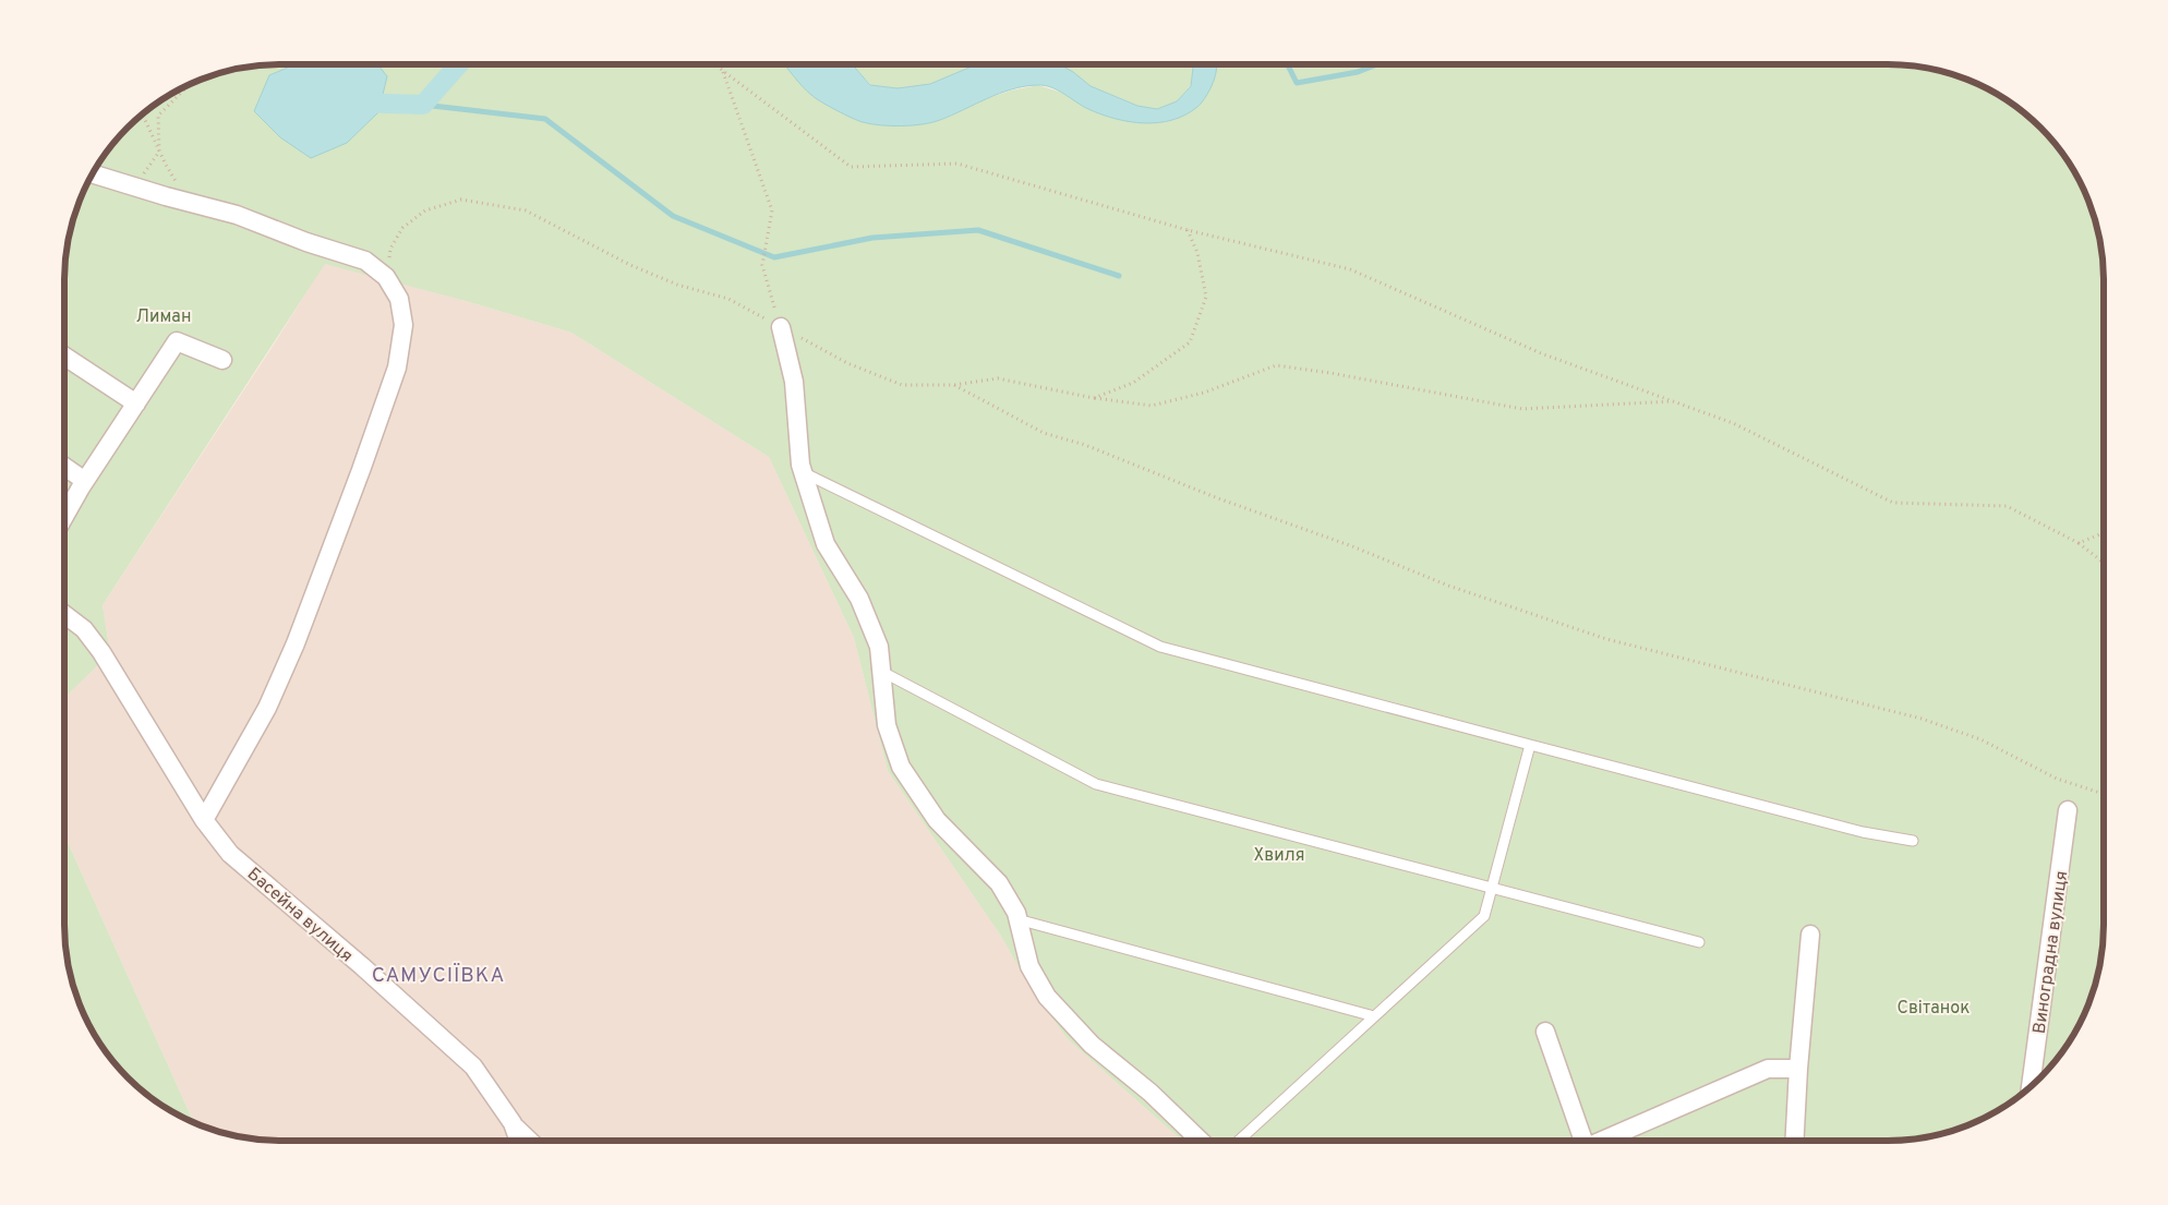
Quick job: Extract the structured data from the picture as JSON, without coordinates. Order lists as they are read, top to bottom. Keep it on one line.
{"streets":{"street":["Басейна вулиця","Виноградна вулиця"]},"districts":["САМУСІЇВКА"],"parks":["Лиман","Хвиля","Світанок"]}
